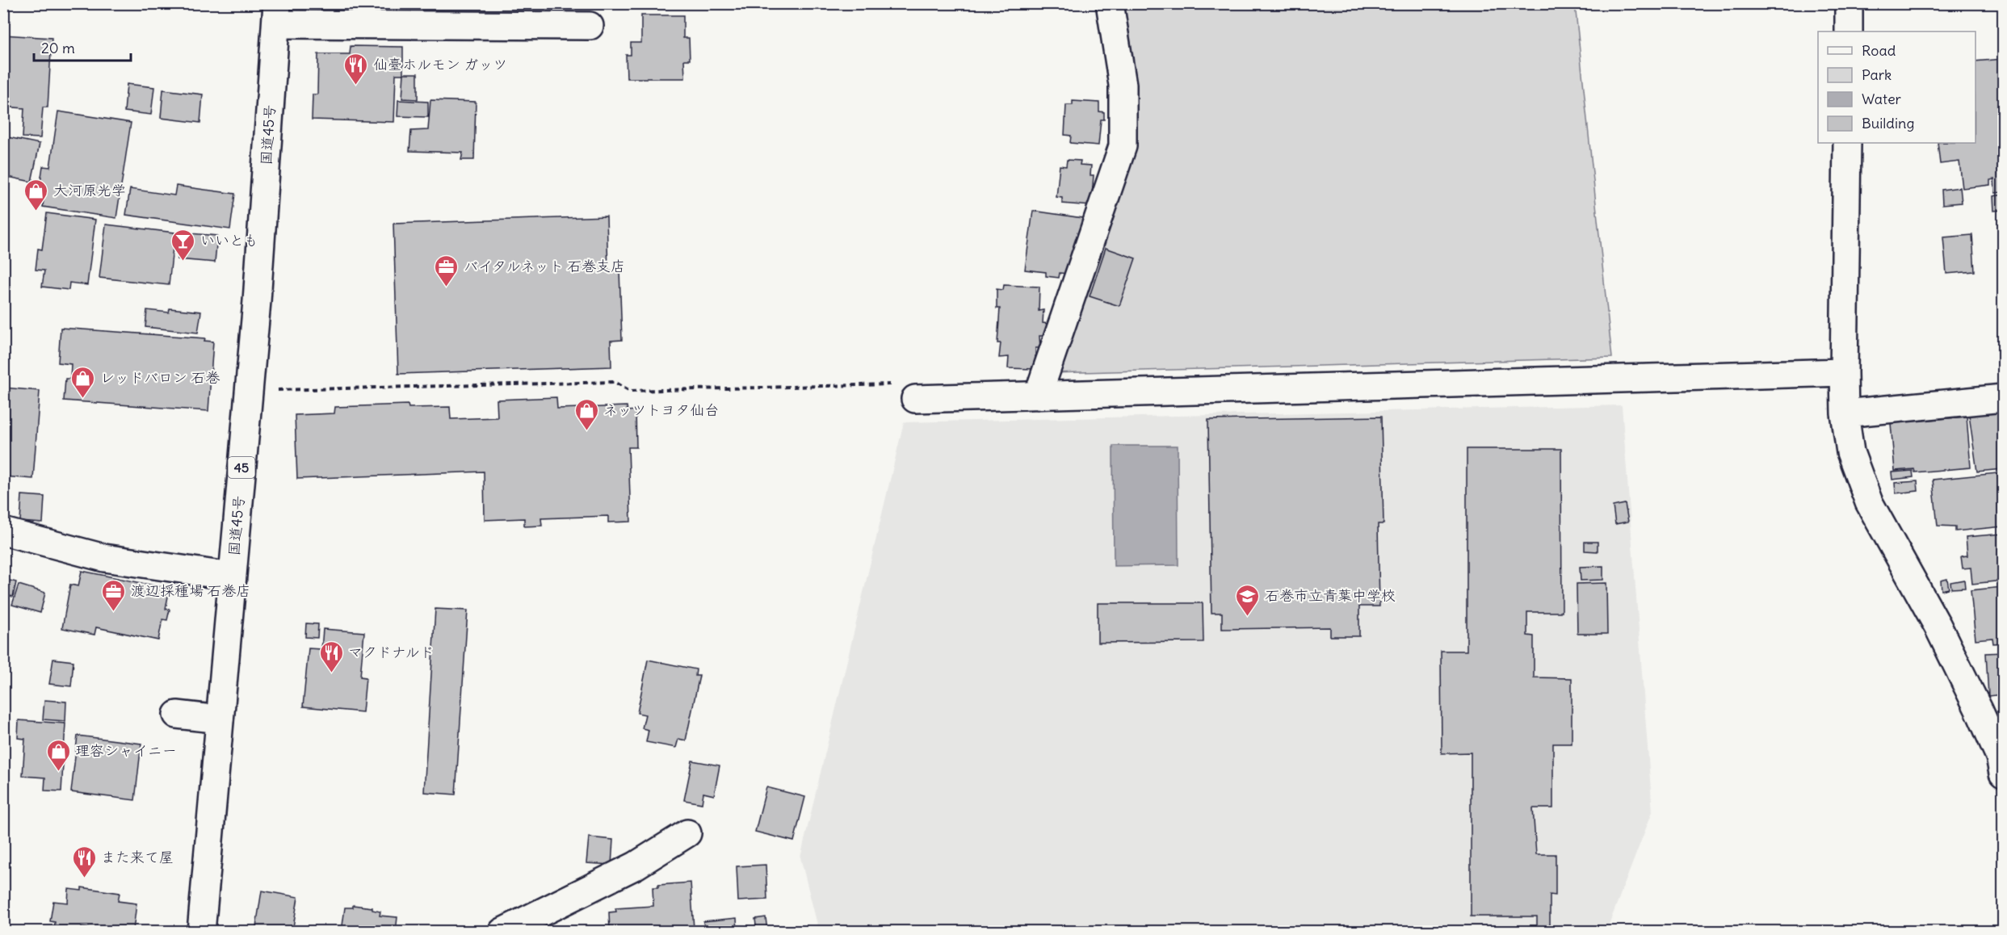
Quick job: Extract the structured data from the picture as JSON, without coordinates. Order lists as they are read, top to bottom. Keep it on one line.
{"streets":{"main road":["国道45号","45"]},"places":{"restaurant":["仙臺ホルモン ガッツ","マクドナルド","また来て屋"],"shop":["大河原光学","レッドバロン 石巻","ネッツトヨタ仙台","理容シャイニー"],"bar":["いいとも"],"office":["バイタルネット 石巻支店","渡辺採種場 石巻店"],"school or university":["石巻市立青葉中学校"]},"legend":["Road","Park","Water","Building"],"scale_bar":"20 m"}
